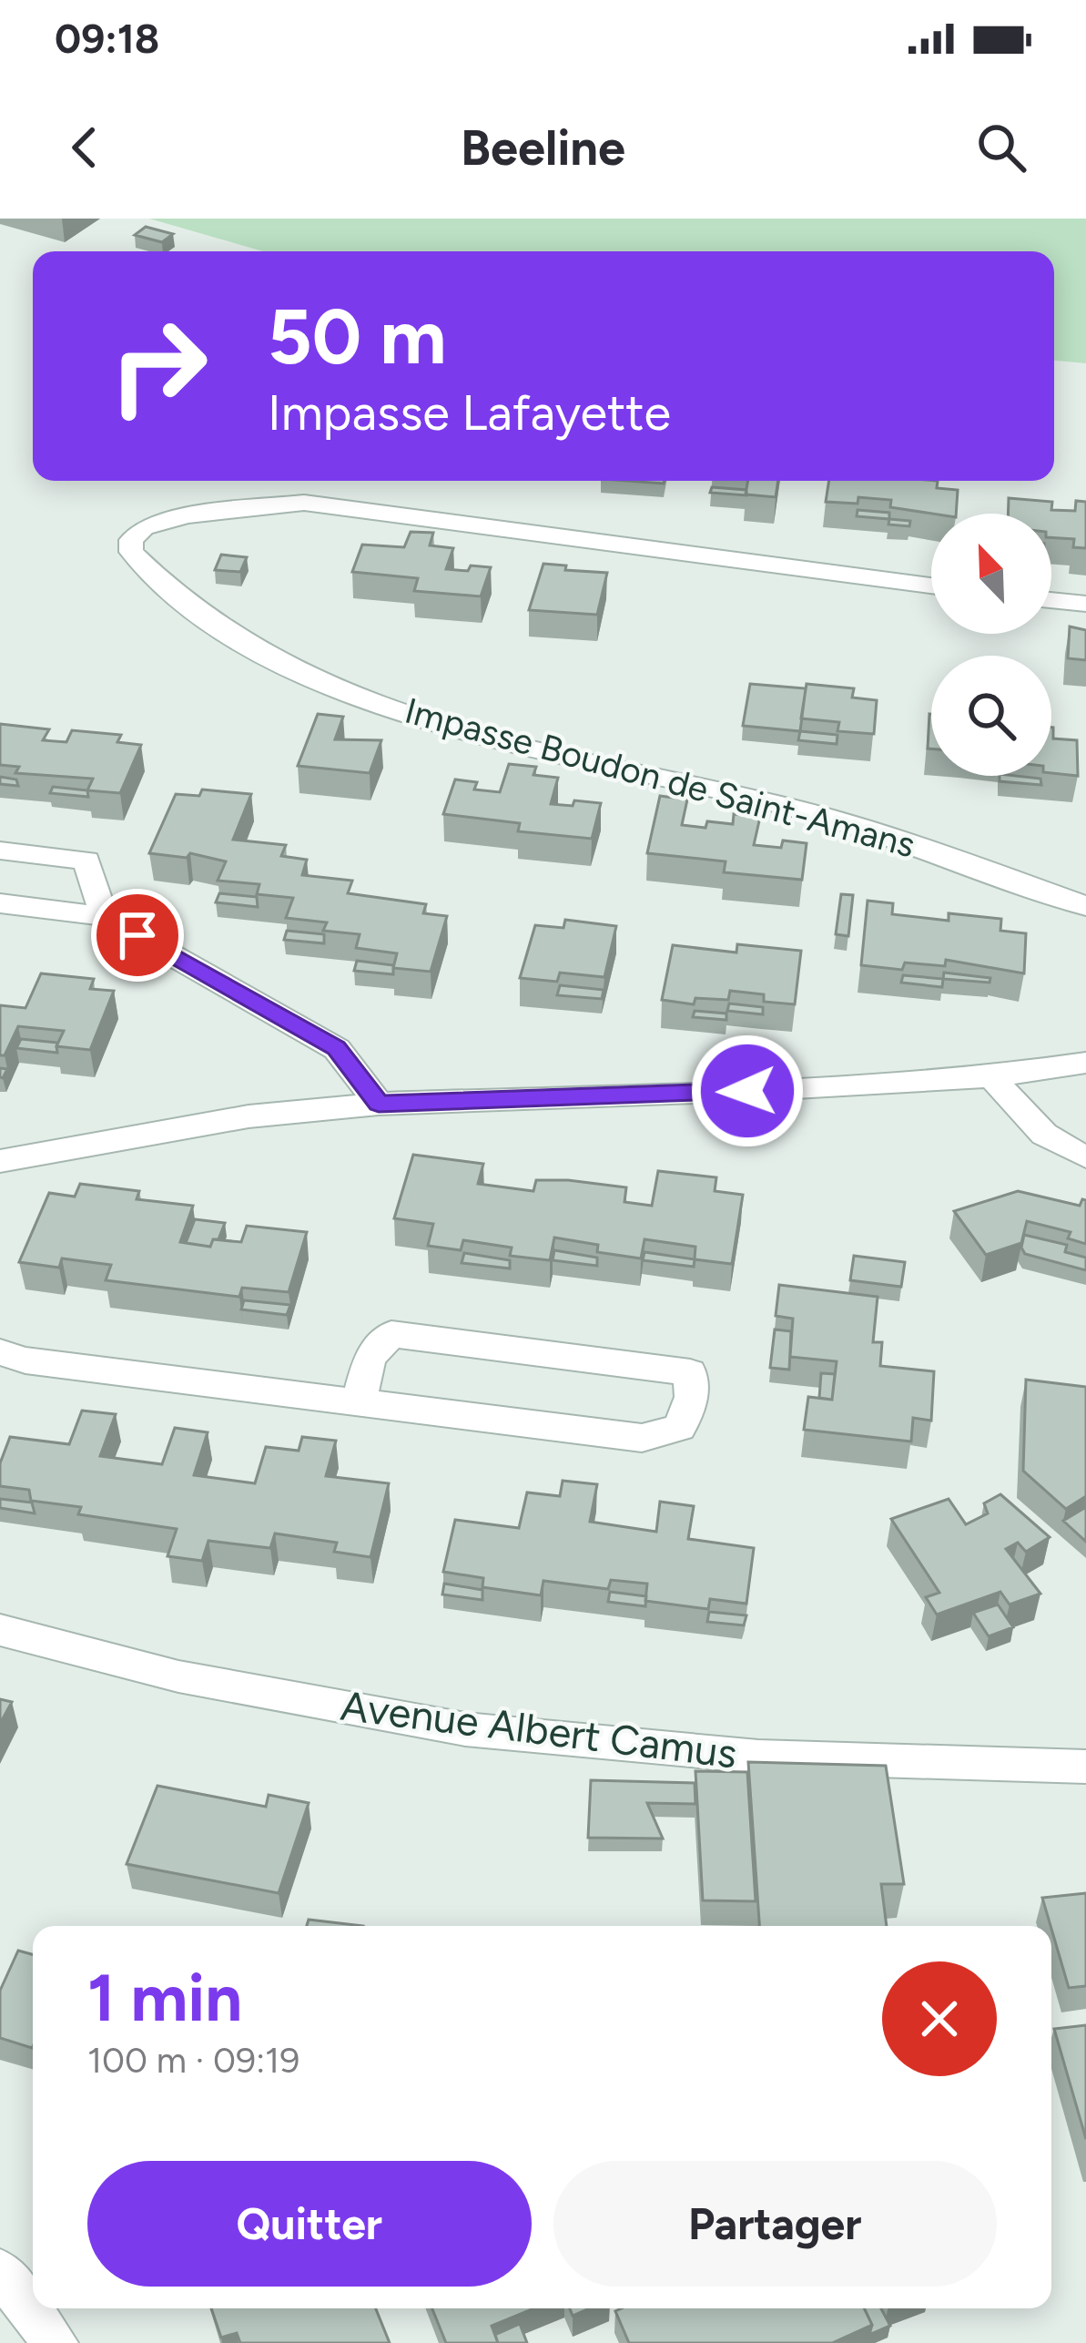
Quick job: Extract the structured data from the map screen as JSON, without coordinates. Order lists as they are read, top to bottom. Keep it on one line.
{"streets":{"street":["Impasse Boudon de Saint-Amans","Avenue Albert Camus"]},"north":"top left","page":{"status":"09:18","header":"Beeline","turn":["50 m","Impasse Lafayette"],"heading":["1 min","100 m · 09:19"],"buttons":["Quitter","Partager"]}}
